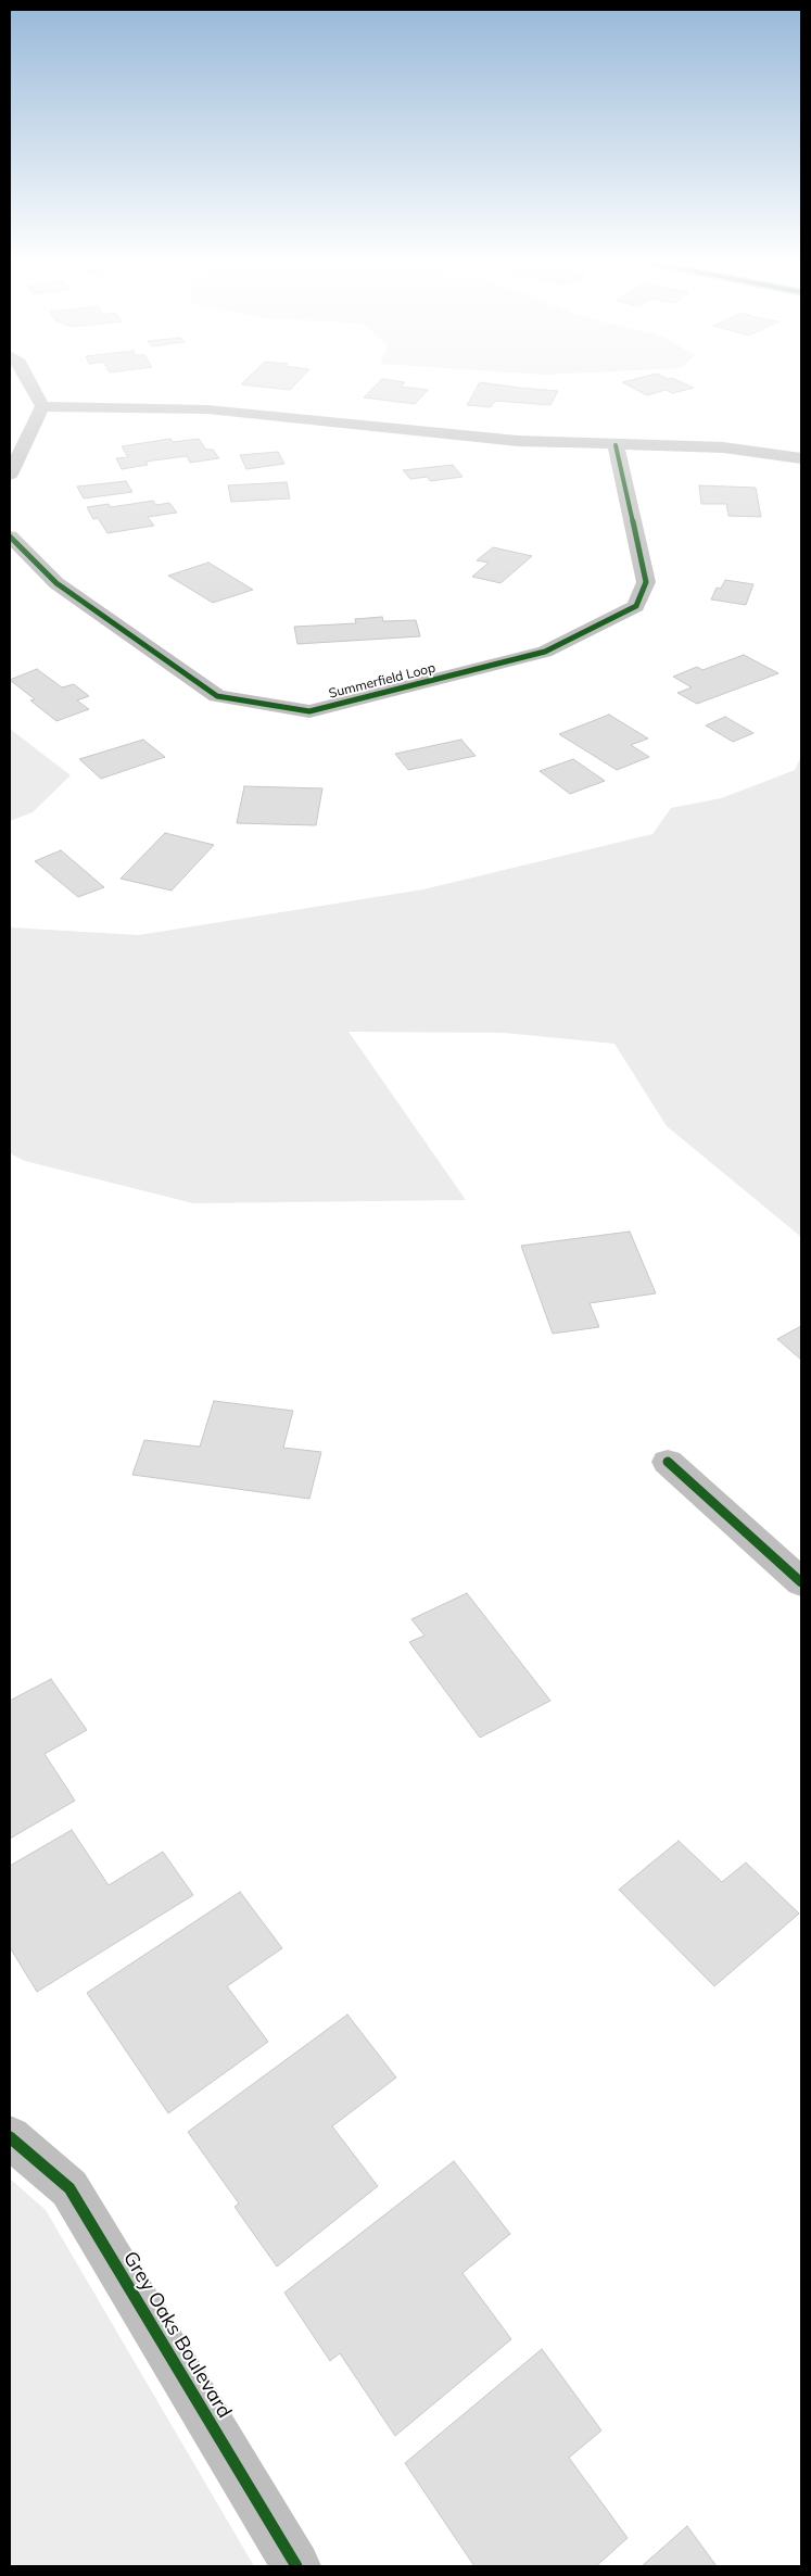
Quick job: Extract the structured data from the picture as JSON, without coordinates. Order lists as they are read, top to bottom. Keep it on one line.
{"streets":{"street":["Summerfield Loop","Grey Oaks Boulevard"]}}
